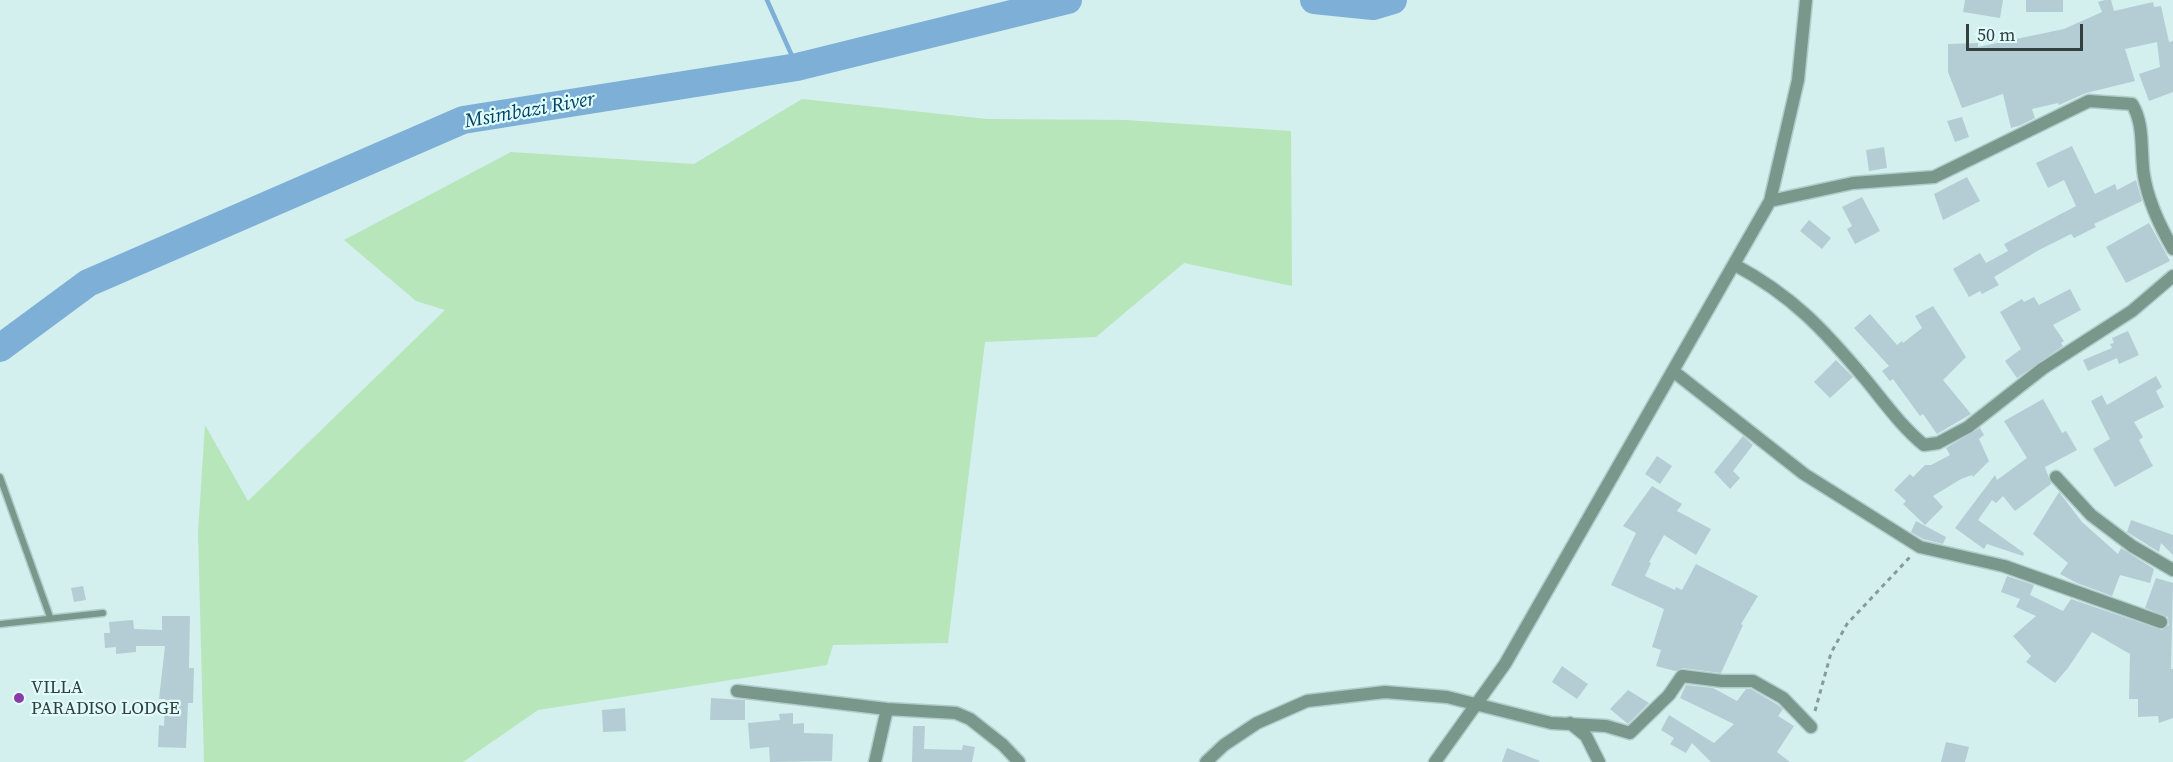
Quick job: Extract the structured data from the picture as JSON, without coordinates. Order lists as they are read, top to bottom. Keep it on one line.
{"water":["Msimbazi River"],"places":["VILLA PARADISO LODGE"],"scale_bar":"50 m"}
